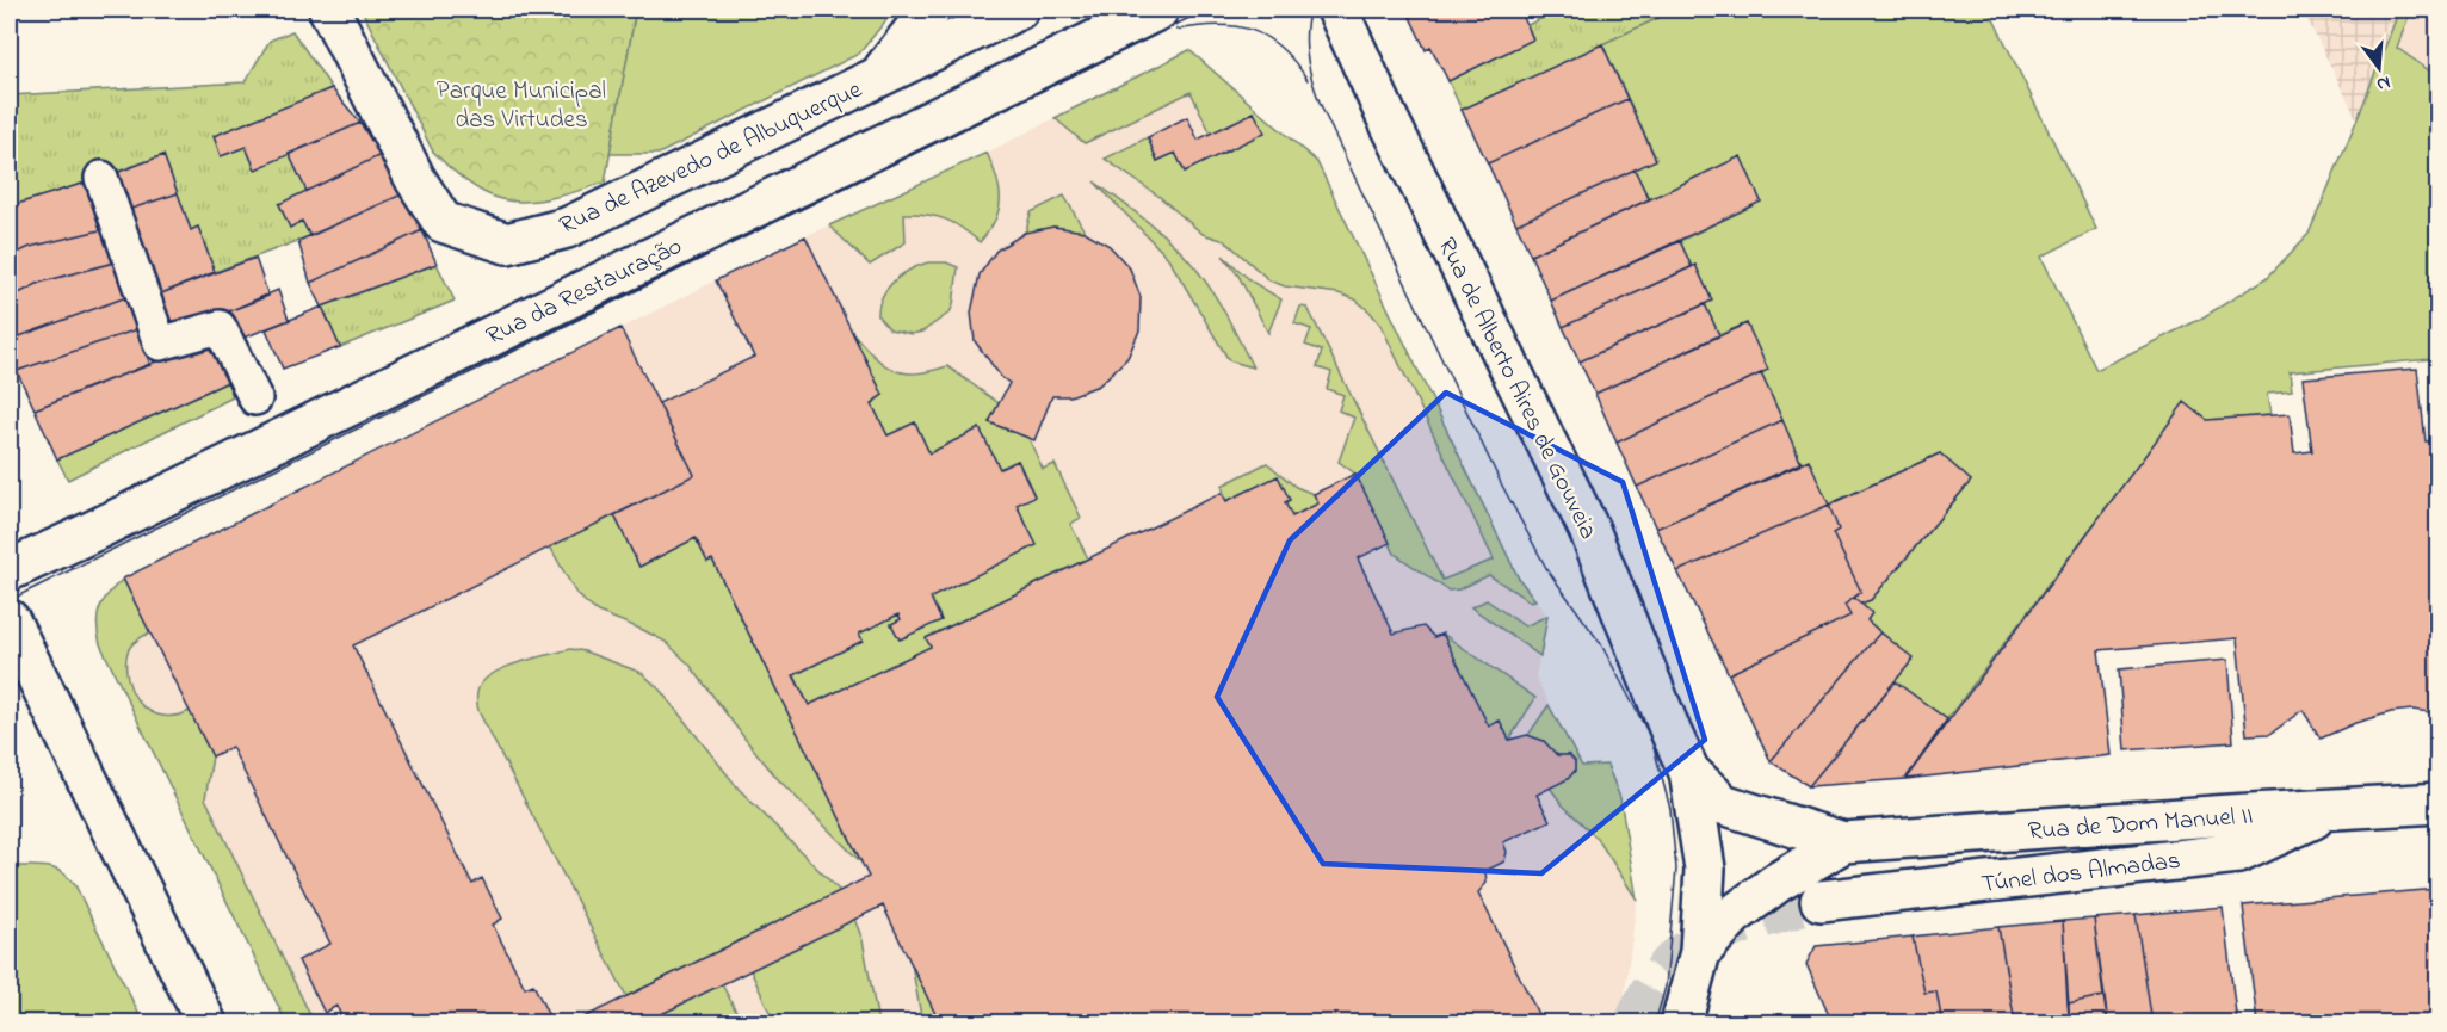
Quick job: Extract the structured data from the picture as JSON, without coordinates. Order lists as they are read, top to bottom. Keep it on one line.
{"streets":{"main road":["Rua de Azevedo de Albuquerque","Rua da Restauração","Rua de Alberto Aires de Gouveia","Rua de Dom Manuel II","Túnel dos Almadas"]},"crossings":[["Rua de Alberto Aires de Gouveia","Rua de Dom Manuel II"],["Rua de Dom Manuel II","Túnel dos Almadas"]],"parks":["Parque Municipal das Virtudes"],"north":"bottom"}
